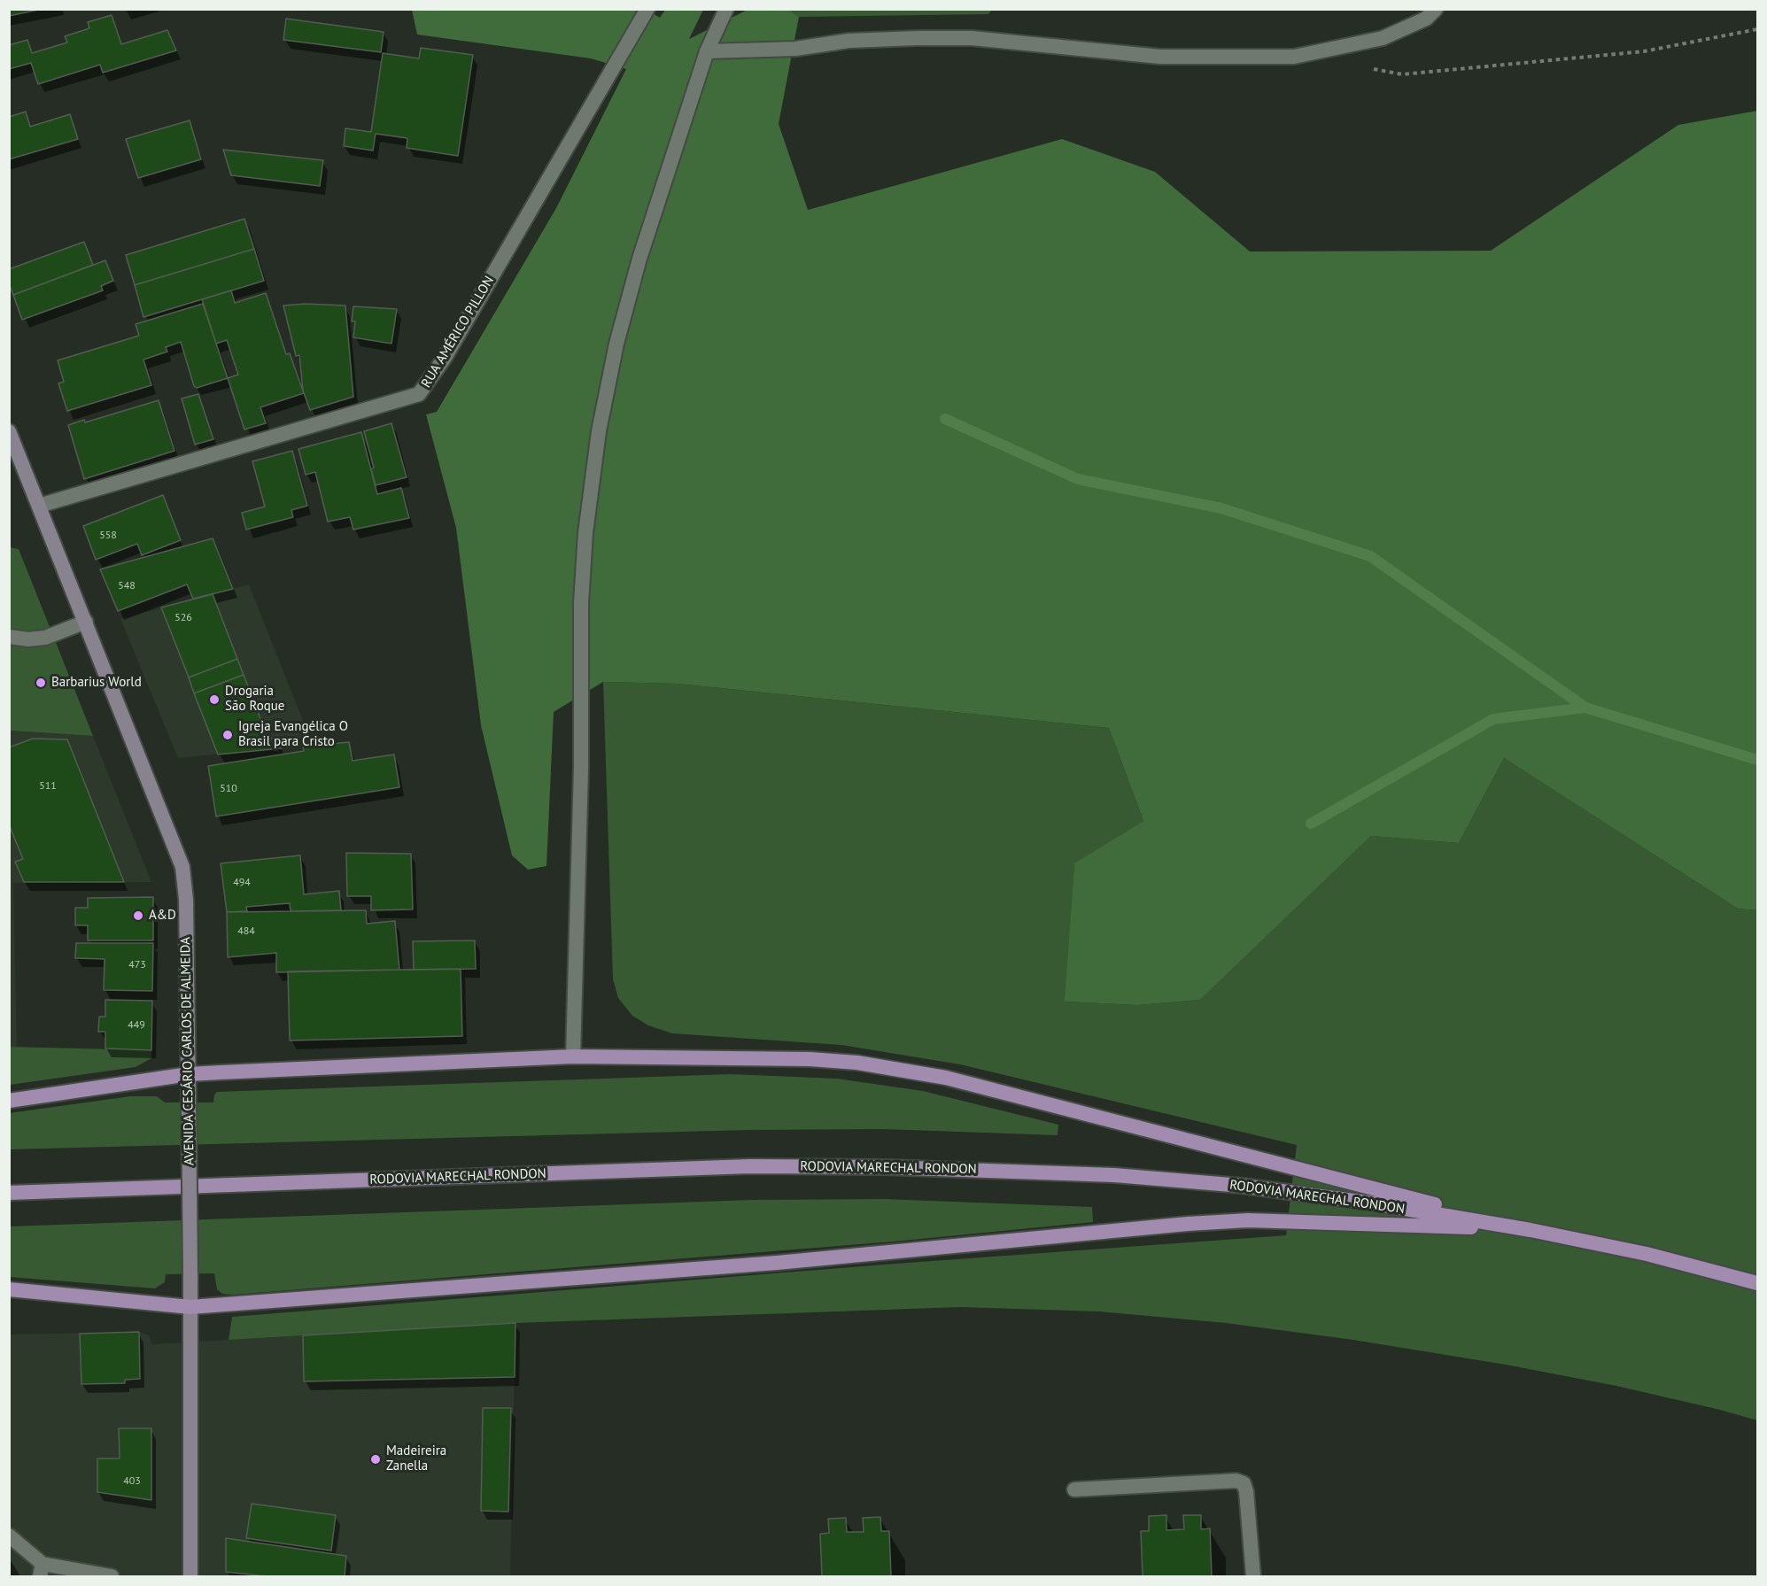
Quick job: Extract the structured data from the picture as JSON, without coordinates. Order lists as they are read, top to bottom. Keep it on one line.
{"streets":{"main road":["AVENIDA CESÁRIO CARLOS DE ALMEIDA","RODOVIA MARECHAL RONDON"],"street":["RUA AMÉRICO PILLON"]},"crossings":[["RUA AMÉRICO PILLON","AVENIDA CESÁRIO CARLOS DE ALMEIDA"]],"places":["Barbarius World","Drogaria São Roque","Igreja Evangélica O Brasil para Cristo","A&D","Madeireira Zanella"],"house_numbers":["558","548","526","511","510","494","484","473","449","403"]}
